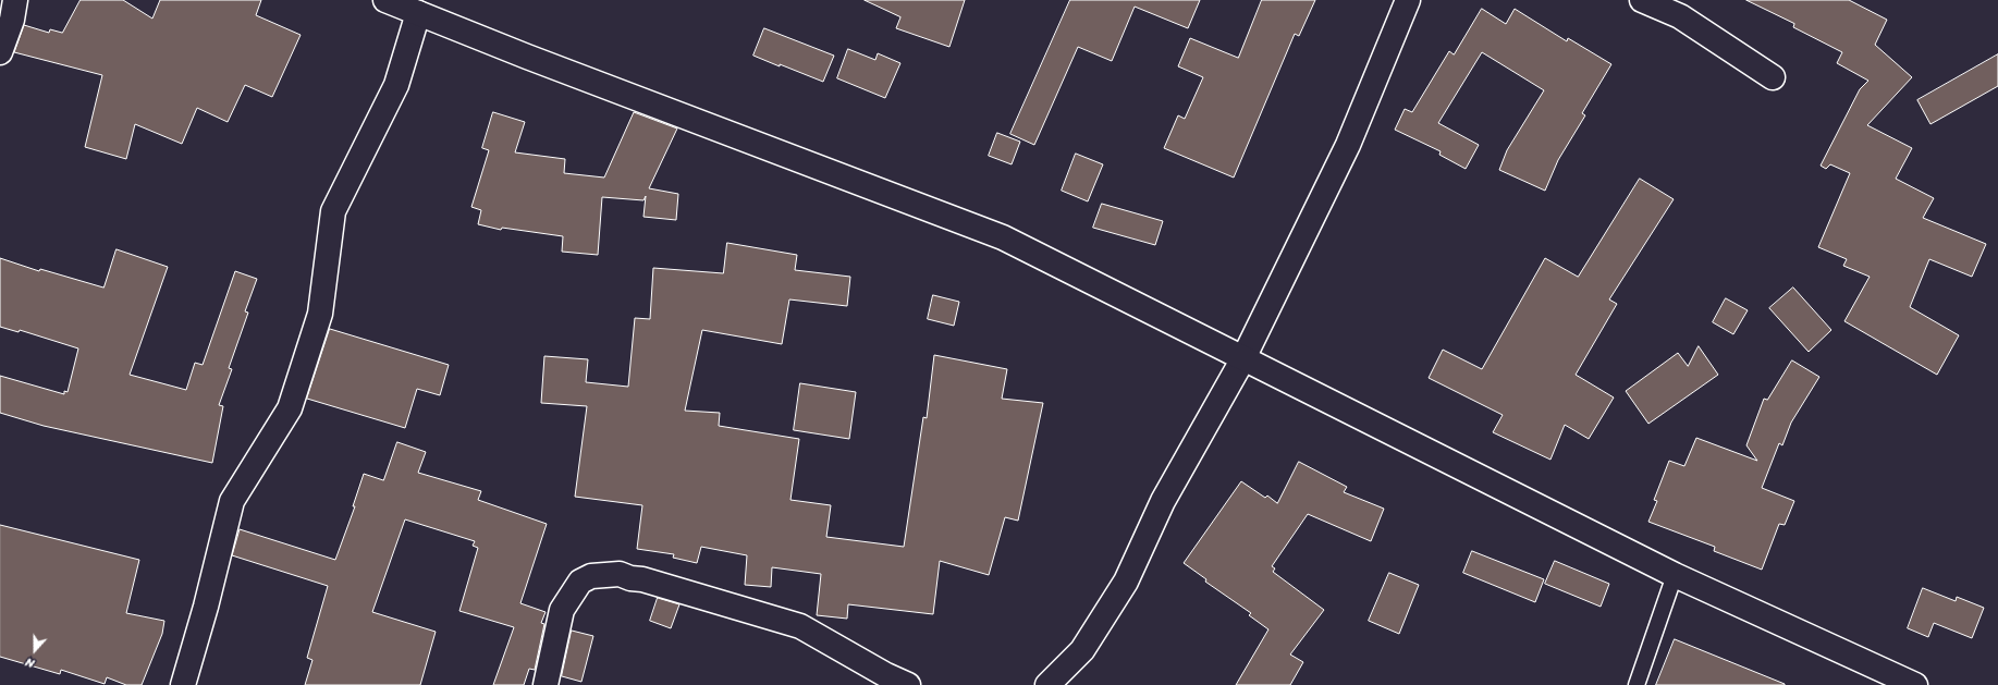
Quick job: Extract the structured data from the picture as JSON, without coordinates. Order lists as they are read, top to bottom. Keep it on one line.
{"north":"bottom"}
